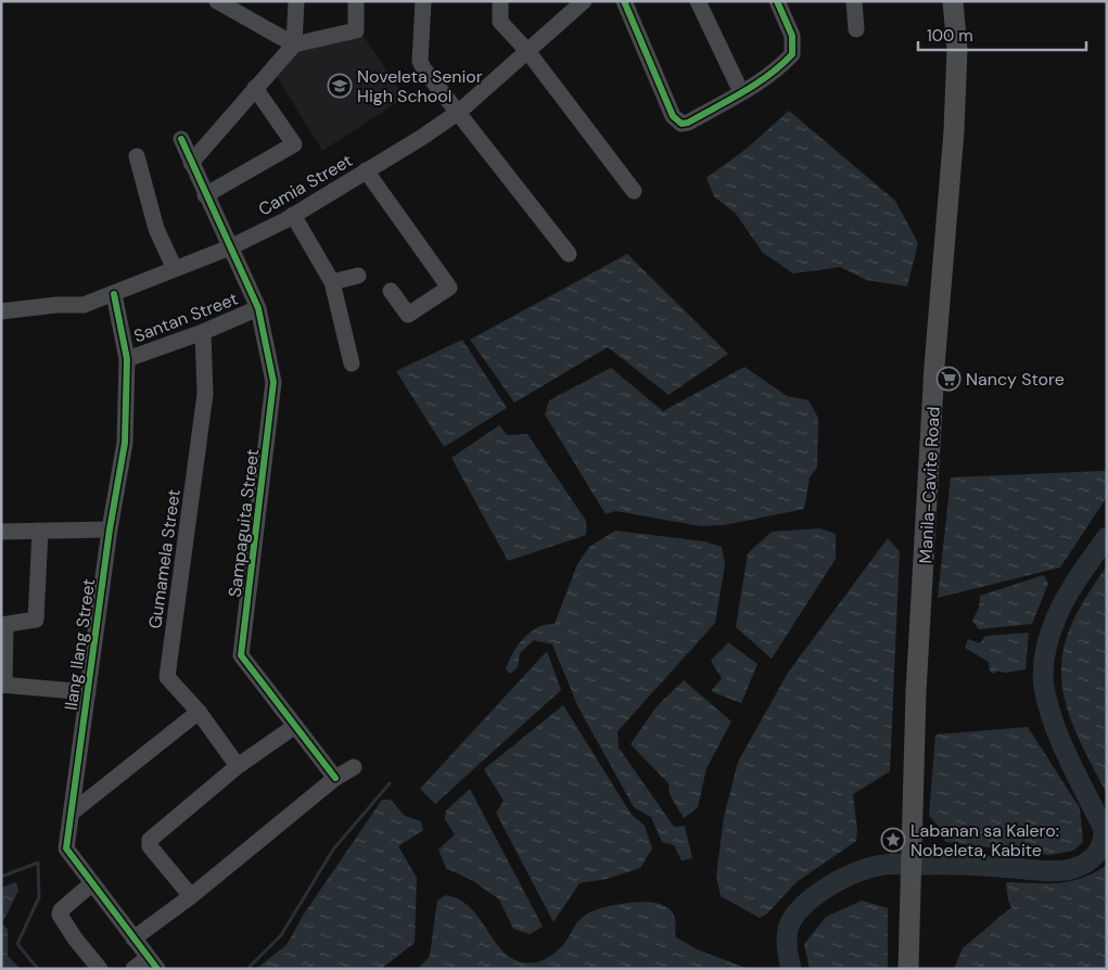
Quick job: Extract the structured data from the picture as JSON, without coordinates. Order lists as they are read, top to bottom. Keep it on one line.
{"streets":{"main road":["Manila-Cavite Road"],"street":["Camia Street","Santan Street","Sampaguita Street","Gumamela Street","Ilang Ilang Street"]},"crossings":[["Camia Street","Sampaguita Street"],["Camia Street","Ilang Ilang Street"],["Santan Street","Sampaguita Street"],["Santan Street","Gumamela Street"],["Santan Street","Ilang Ilang Street"]],"places":{"school or university":["Noveleta Senior High School"],"supermarket":["Nancy Store"],"place":["Labanan sa Kalero: Nobeleta, Kabite"]},"scale_bar":"100 m"}
